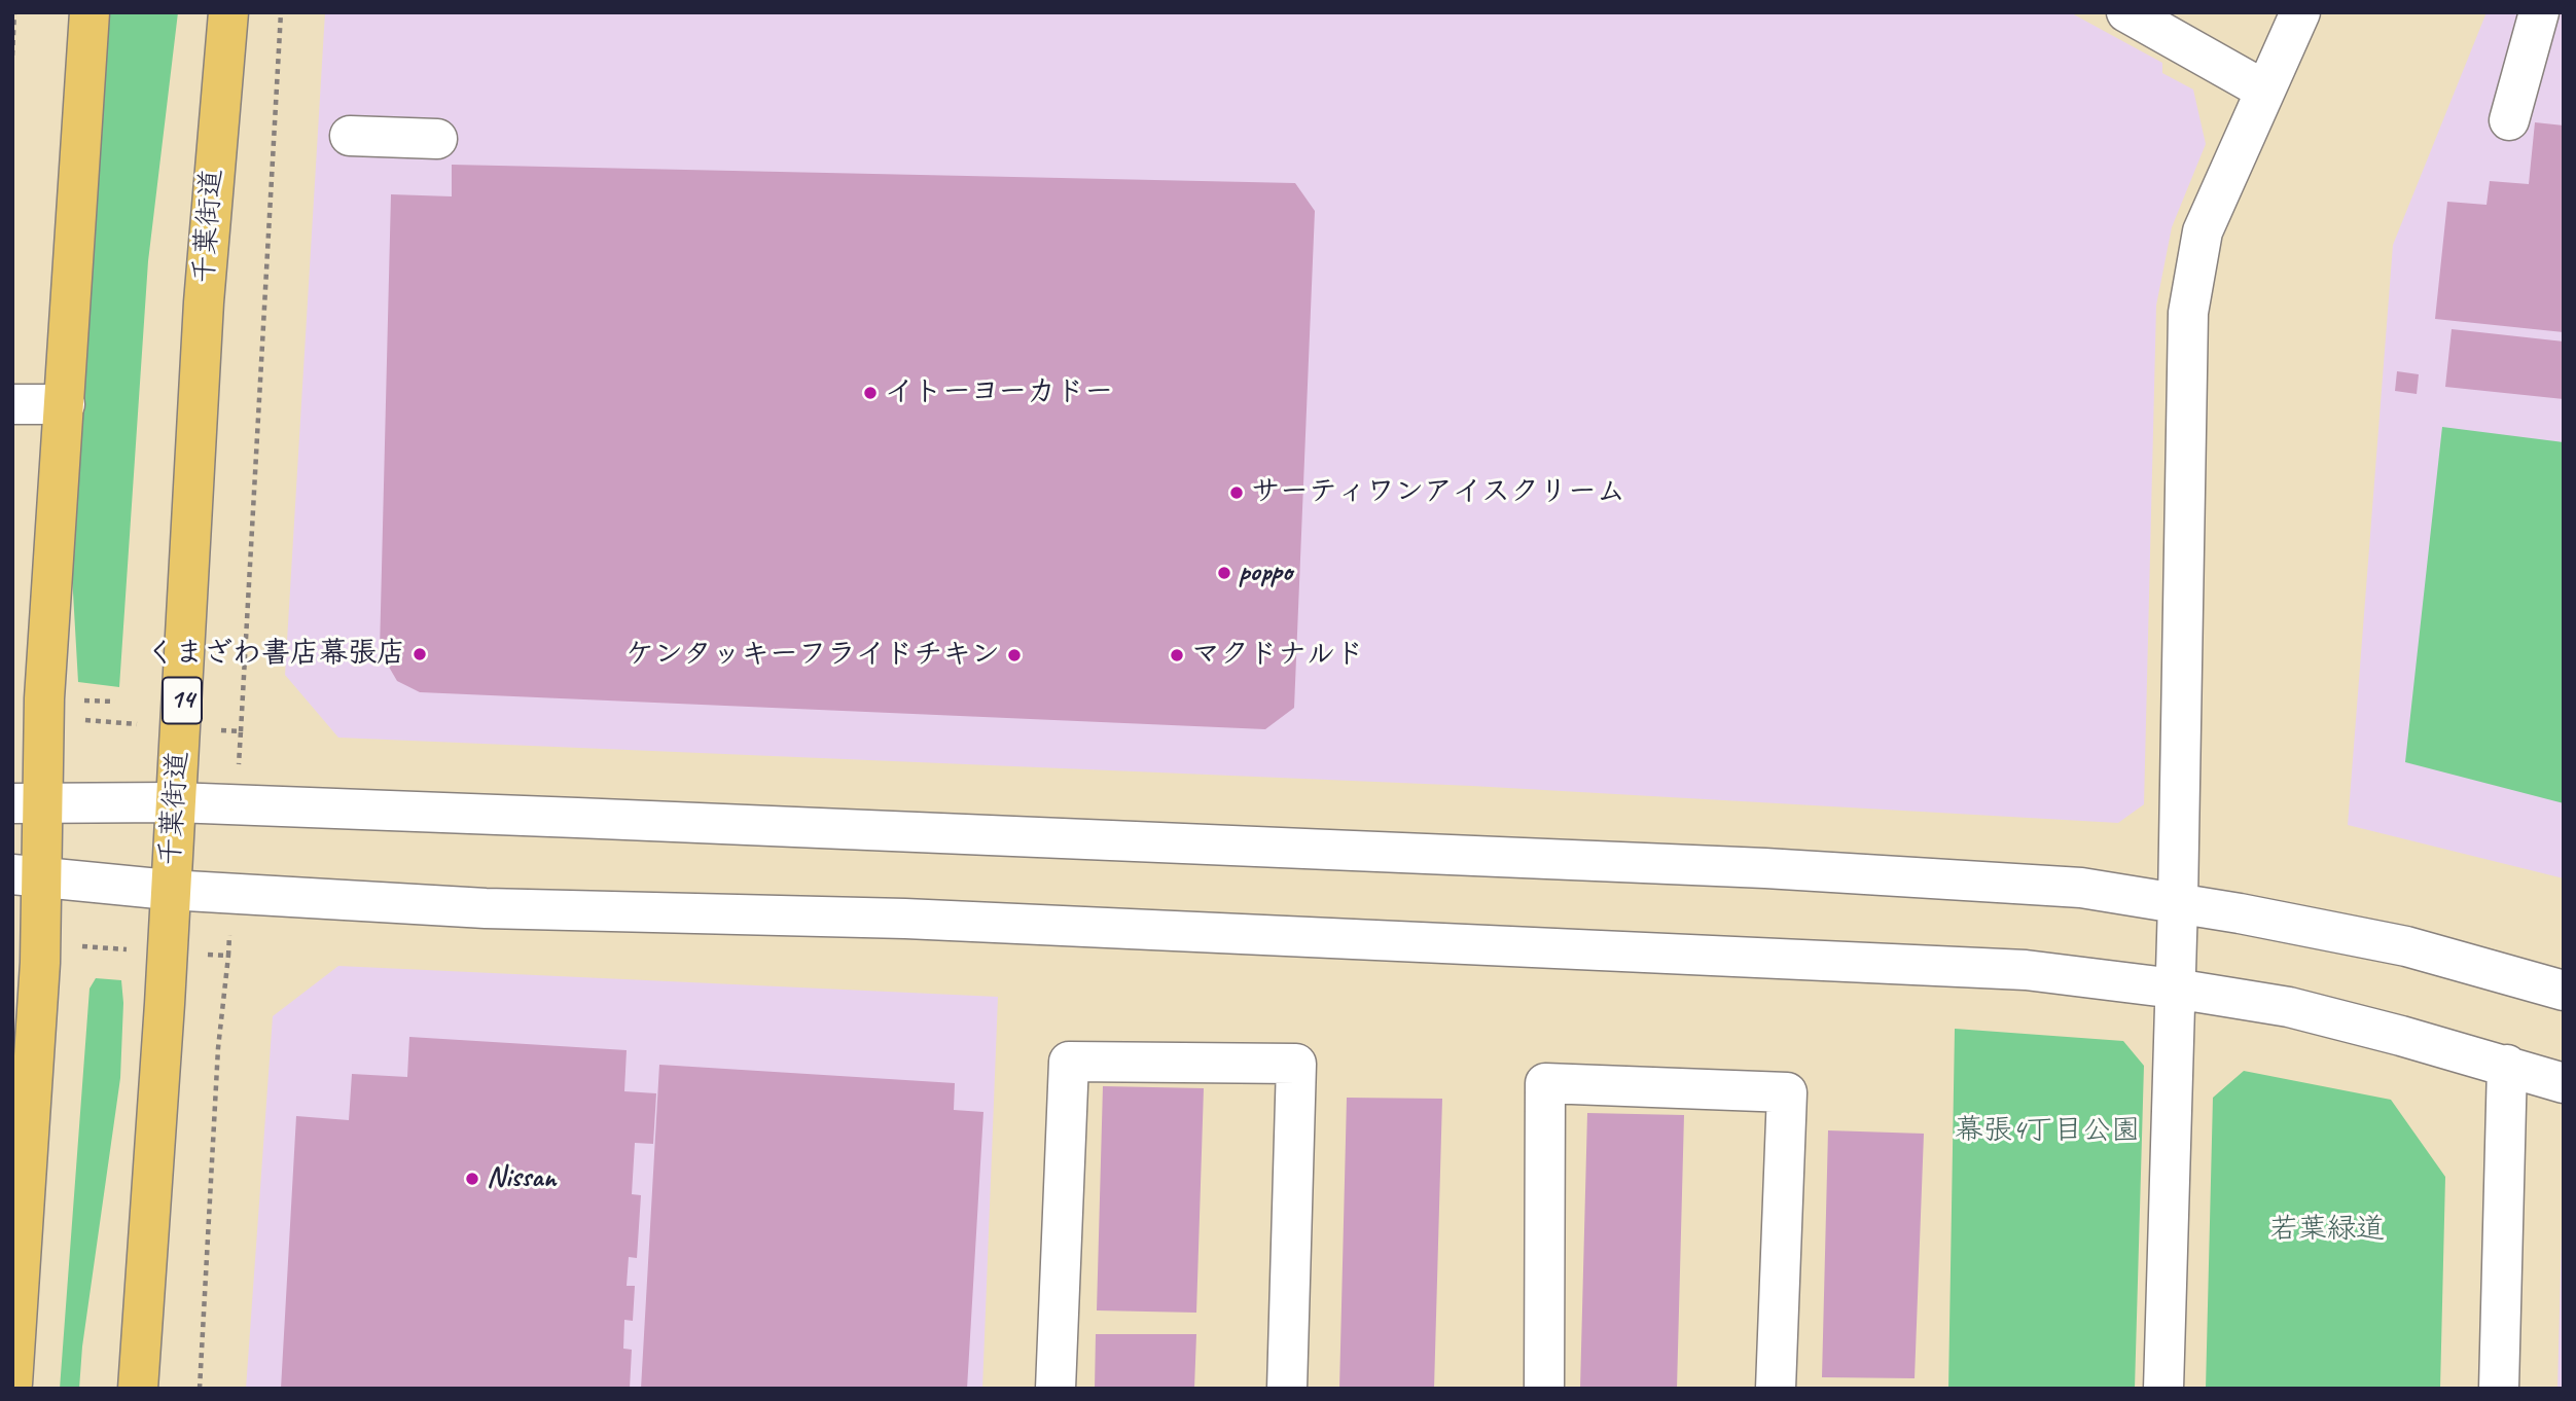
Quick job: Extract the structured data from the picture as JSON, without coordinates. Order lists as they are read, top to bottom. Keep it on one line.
{"streets":{"highway":["千葉街道","14"]},"parks":["幕張4丁目公園","若葉緑道"],"places":["イトーヨーカドー","サーティワンアイスクリーム","poppo","くまざわ書店幕張店","ケンタッキーフライドチキン","マクドナルド","Nissan"]}
